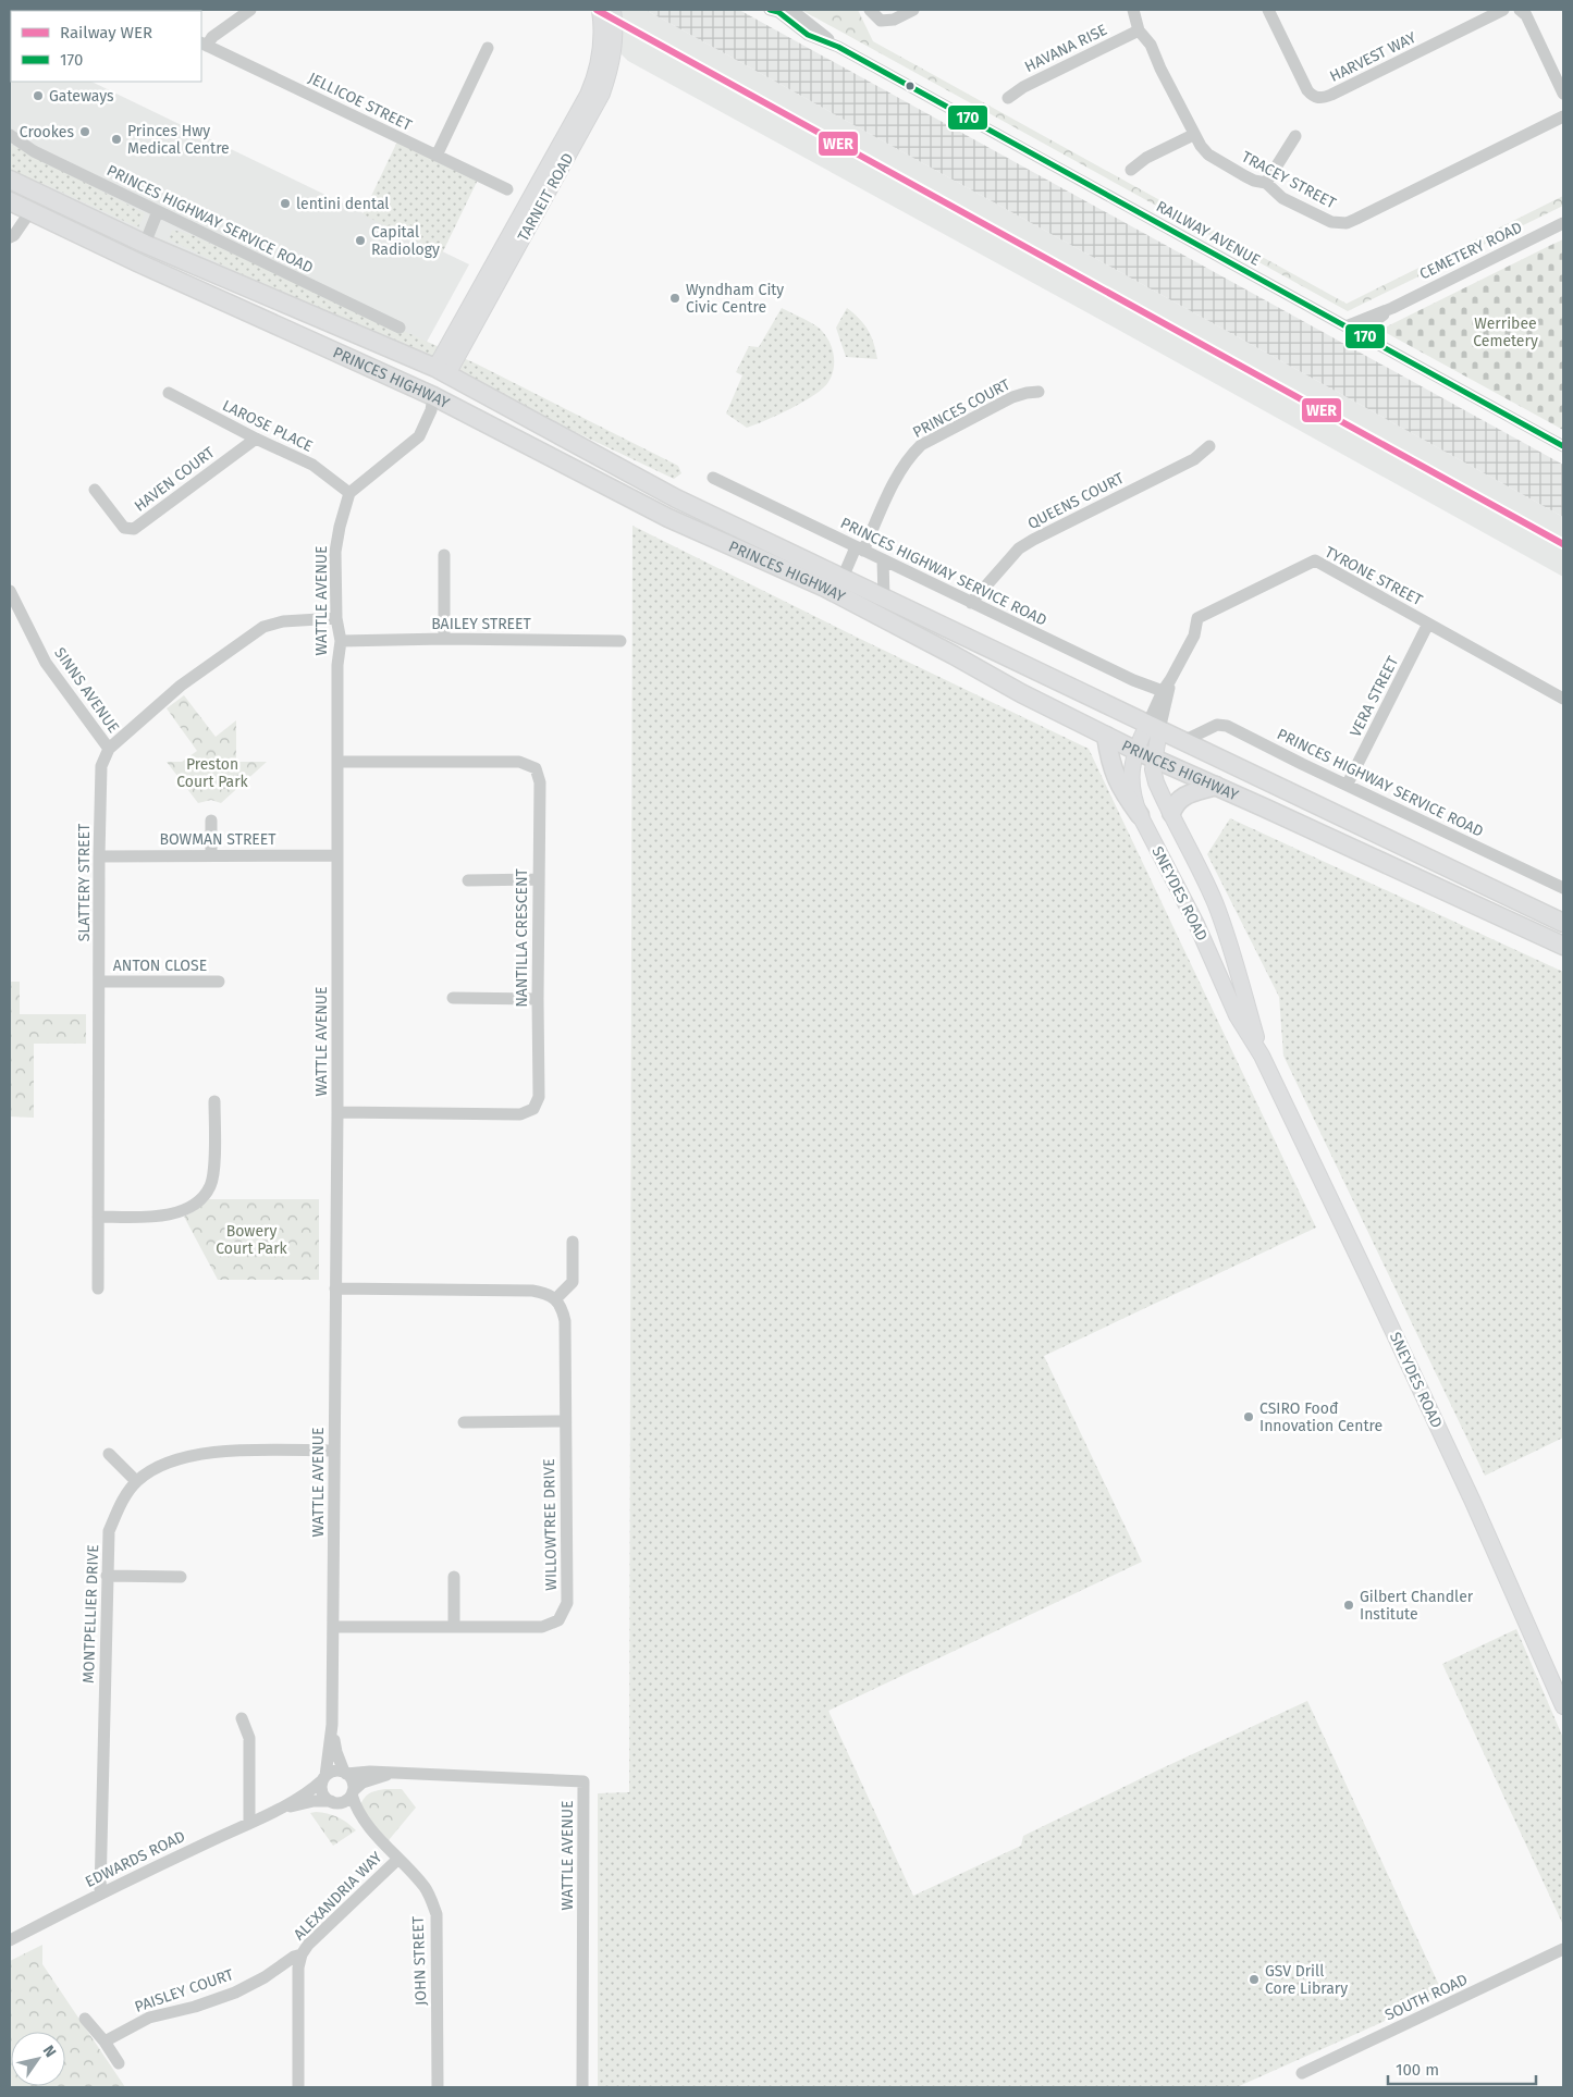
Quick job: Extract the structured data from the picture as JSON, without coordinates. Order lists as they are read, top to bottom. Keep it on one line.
{"streets":{"highway":["PRINCES HIGHWAY"],"main road":["TARNEIT ROAD","SNEYDES ROAD"],"street":["HAVANA RISE","HARVEST WAY","JELLICOE STREET","TRACEY STREET","PRINCES HIGHWAY SERVICE ROAD","RAILWAY AVENUE","CEMETERY ROAD","PRINCES COURT","LAROSE PLACE","HAVEN COURT","QUEENS COURT","TYRONE STREET","WATTLE AVENUE","BAILEY STREET","SINNS AVENUE","VERA STREET","BOWMAN STREET","SLATTERY STREET","NANTILLA CRESCENT","ANTON CLOSE","WILLOWTREE DRIVE","MONTPELLIER DRIVE","EDWARDS ROAD","ALEXANDRIA WAY","JOHN STREET","PAISLEY COURT","SOUTH ROAD"]},"crossings":[["HAVANA RISE","TRACEY STREET"],["TARNEIT ROAD","PRINCES HIGHWAY"],["PRINCES HIGHWAY SERVICE ROAD","PRINCES HIGHWAY"],["PRINCES HIGHWAY SERVICE ROAD","PRINCES COURT"],["PRINCES HIGHWAY SERVICE ROAD","QUEENS COURT"],["PRINCES HIGHWAY SERVICE ROAD","TYRONE STREET"],["PRINCES HIGHWAY SERVICE ROAD","VERA STREET"],["RAILWAY AVENUE","CEMETERY ROAD"],["PRINCES HIGHWAY","PRINCES COURT"],["PRINCES HIGHWAY","TYRONE STREET"],["PRINCES HIGHWAY","SNEYDES ROAD"],["LAROSE PLACE","HAVEN COURT"],["LAROSE PLACE","WATTLE AVENUE"],["TYRONE STREET","VERA STREET"],["TYRONE STREET","SNEYDES ROAD"],["WATTLE AVENUE","BAILEY STREET"],["WATTLE AVENUE","BOWMAN STREET"],["WATTLE AVENUE","NANTILLA CRESCENT"],["WATTLE AVENUE","WILLOWTREE DRIVE"],["WATTLE AVENUE","MONTPELLIER DRIVE"],["WATTLE AVENUE","EDWARDS ROAD"],["WATTLE AVENUE","JOHN STREET"],["SINNS AVENUE","SLATTERY STREET"],["BOWMAN STREET","SLATTERY STREET"],["SLATTERY STREET","ANTON CLOSE"],["MONTPELLIER DRIVE","EDWARDS ROAD"],["EDWARDS ROAD","JOHN STREET"],["ALEXANDRIA WAY","JOHN STREET"],["ALEXANDRIA WAY","PAISLEY COURT"]],"parks":["Werribee Cemetery","Preston Court Park","Bowery Court Park"],"places":["Gateways","Crookes","Princes Hwy Medical Centre","lentini dental","Capital Radiology","Wyndham City Civic Centre","CSIRO Foođ Innovation Centre","Gilbert Chandler Institute","GSV Drill Core Library"],"lines":["rail line WER","transit line 170"],"legend":["Railway WER","170"],"scale_bar":"100 m","north":"top right"}
